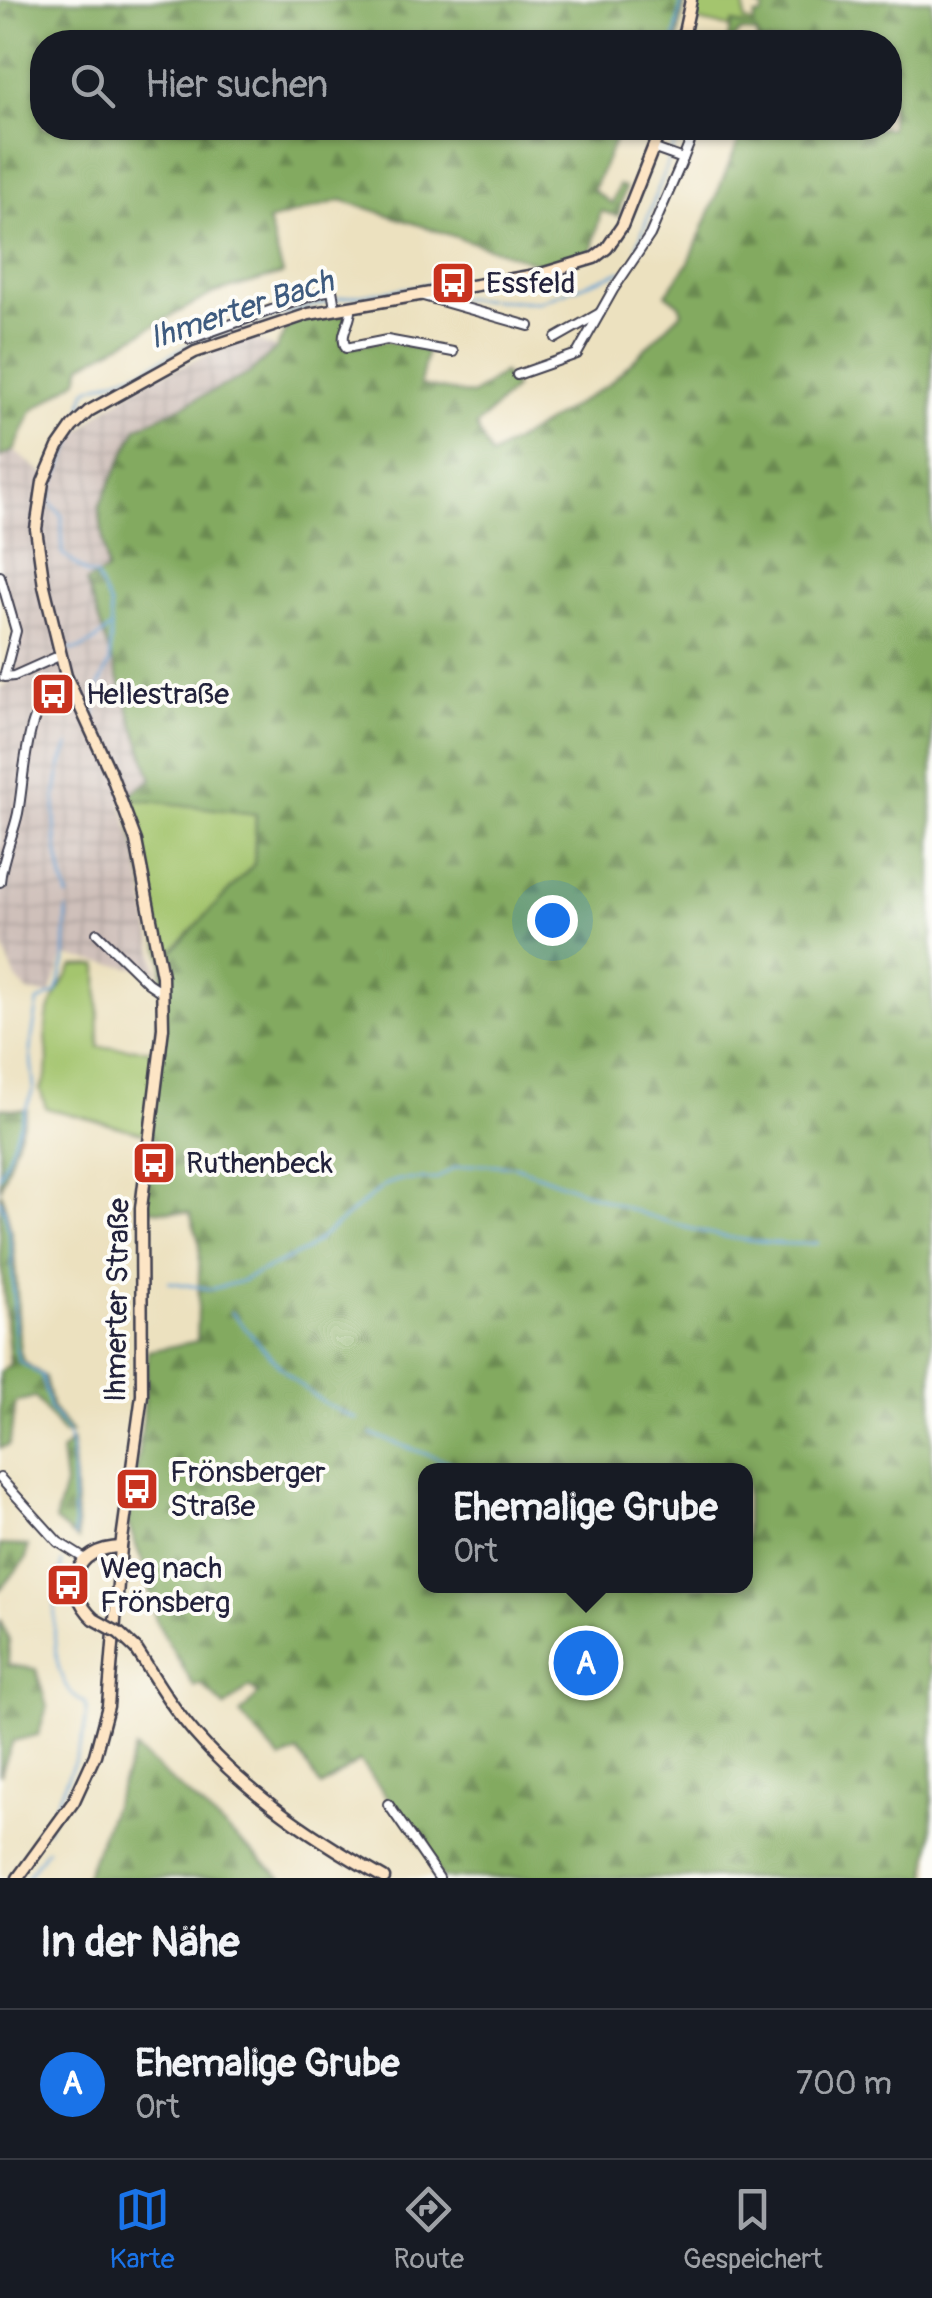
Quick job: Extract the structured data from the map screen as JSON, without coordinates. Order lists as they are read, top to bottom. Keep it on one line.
{"streets":{"main road":["Ihmerter Straße"]},"water":["Ihmerter Bach"],"places":{"bus stop":["Essfeld","Hellestraße","Ruthenbeck","Frönsberger Straße","Weg nach Frönsberg"]},"page":{"search":"Hier suchen","popup":["Ehemalige Grube","Ort"],"pins":"A","heading":"In der Nähe","list":[{"mark":"A","name":"Ehemalige Grube","note":"Ort","value":"700 m"}],"nav":["Karte","Route","Gespeichert"]}}
